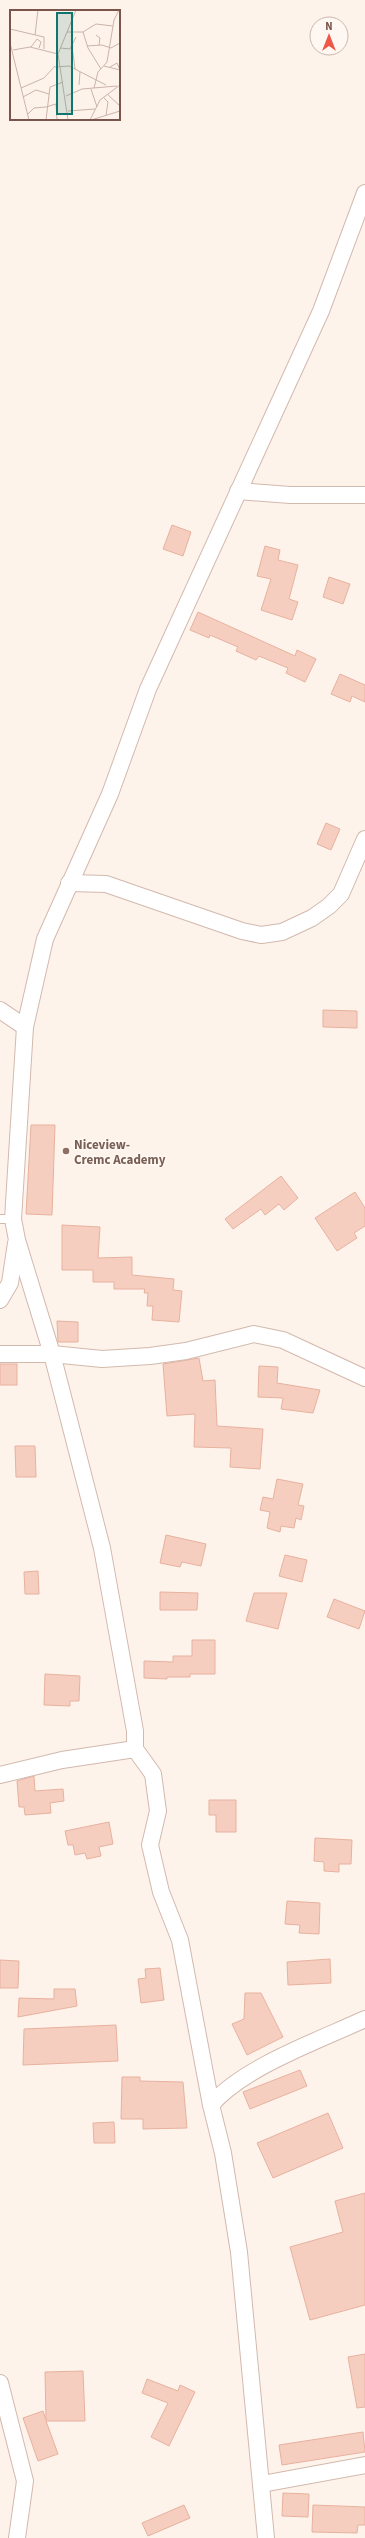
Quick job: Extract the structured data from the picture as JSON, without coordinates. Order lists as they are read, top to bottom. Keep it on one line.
{"places":["Niceview- Cremc Academy"],"north":"top"}
